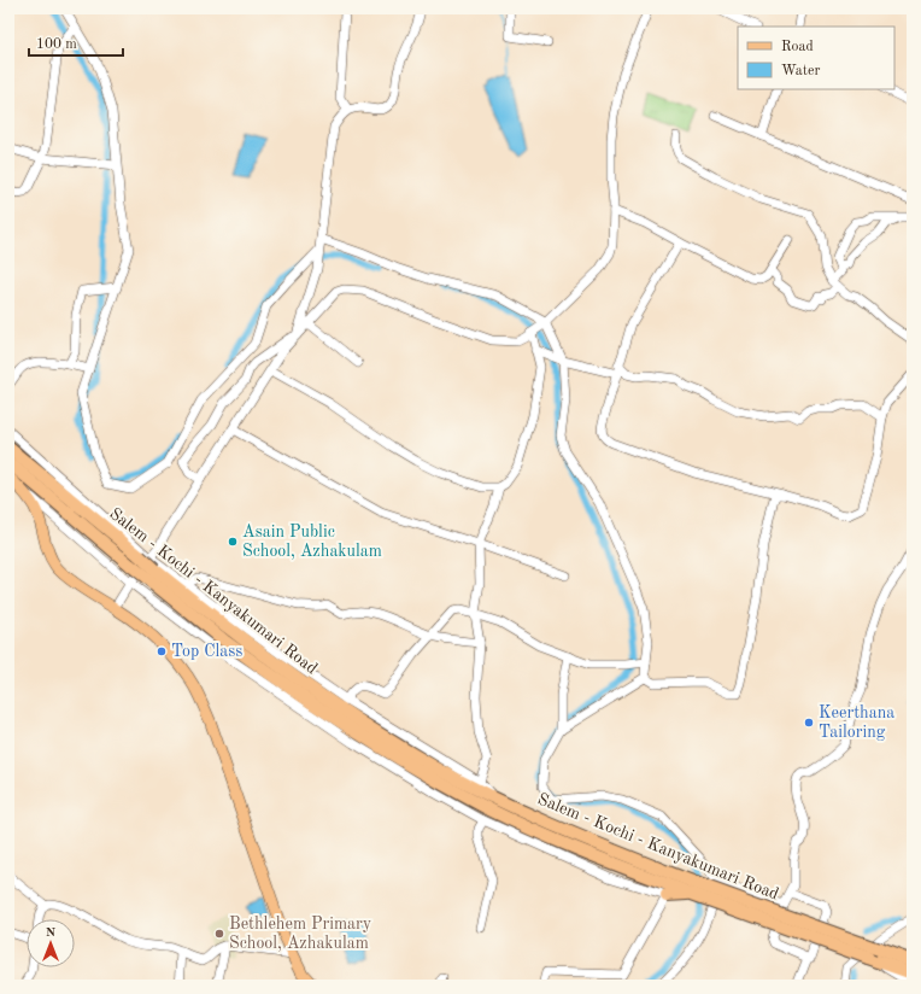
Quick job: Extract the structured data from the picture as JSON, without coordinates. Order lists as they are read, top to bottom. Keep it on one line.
{"streets":{"highway":["Salem - Kochi - Kanyakumari Road"]},"places":["Asain Public School, Azhakulam","Top Class","Keerthana Tailoring","Bethlehem Primary School, Azhakulam"],"legend":["Road","Water"],"scale_bar":"100 m","north":"top"}
